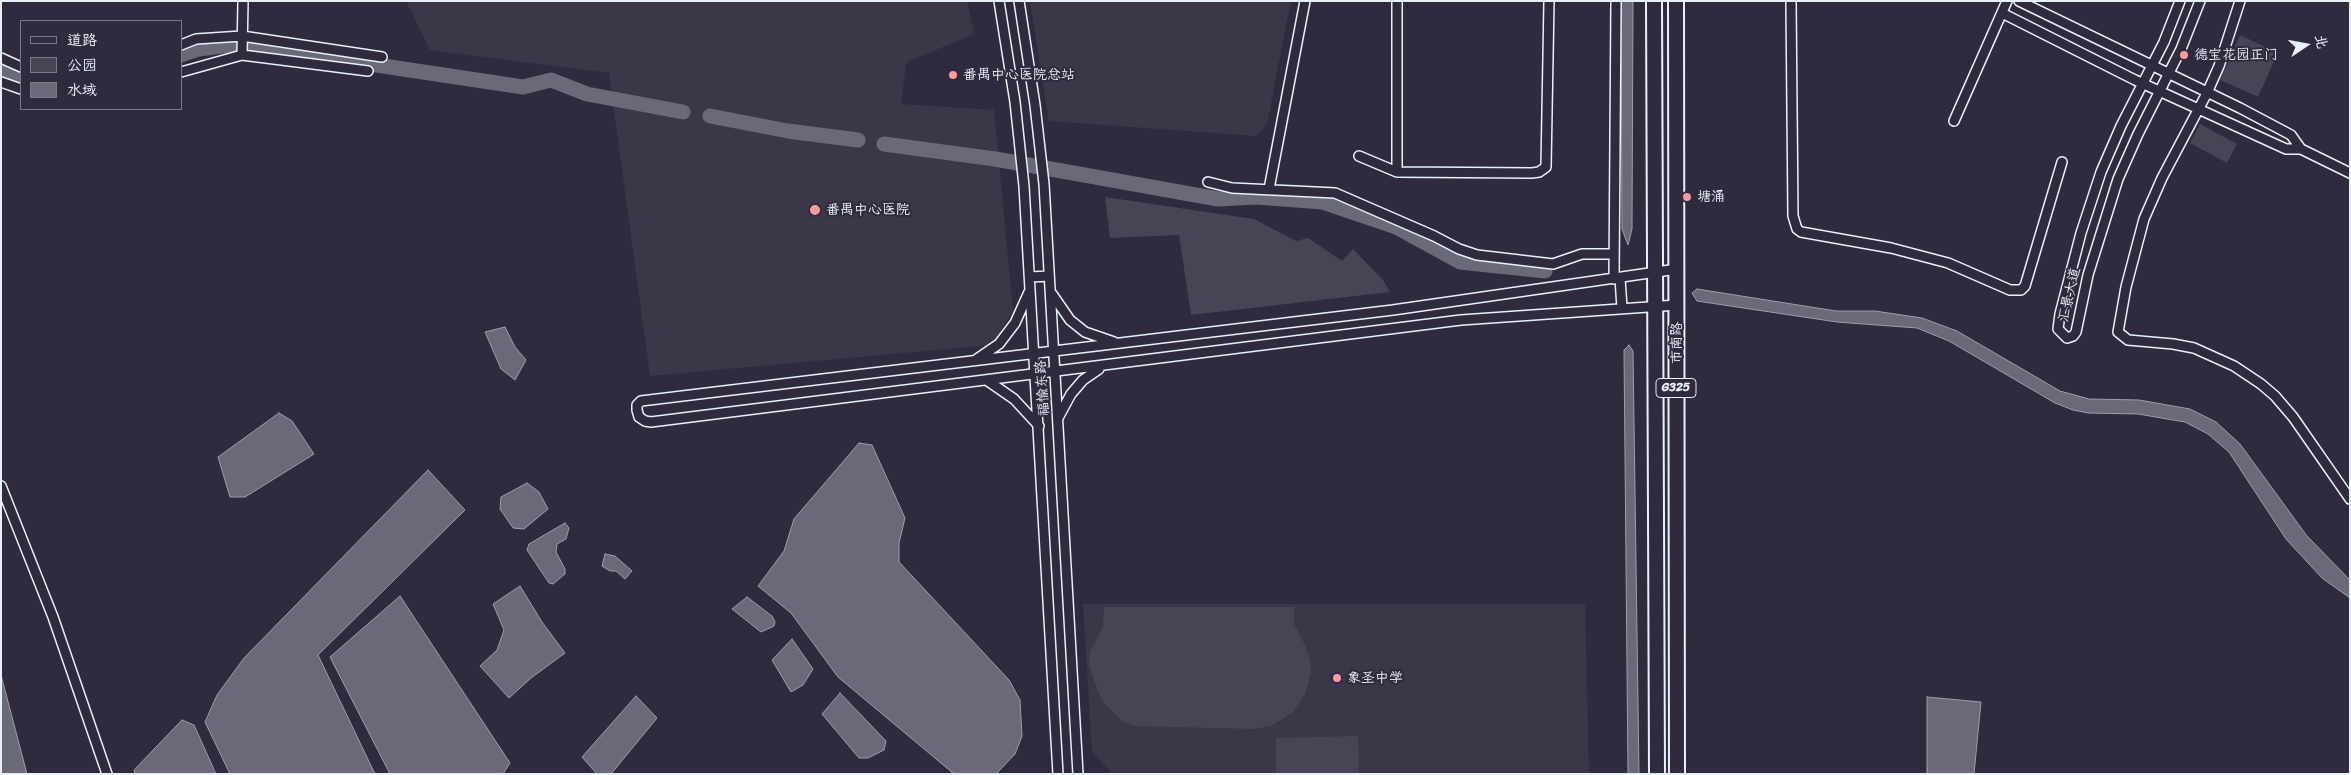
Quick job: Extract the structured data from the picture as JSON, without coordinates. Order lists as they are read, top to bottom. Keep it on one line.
{"streets":{"highway":["市南路","G325"],"street":["汇景大道","福愉东路"]},"places":["德宝花园正门","番禺中心医院总站","塘涌","番禺中心医院","象圣中学"],"legend":["道路","公园","水域"],"north":"right"}
